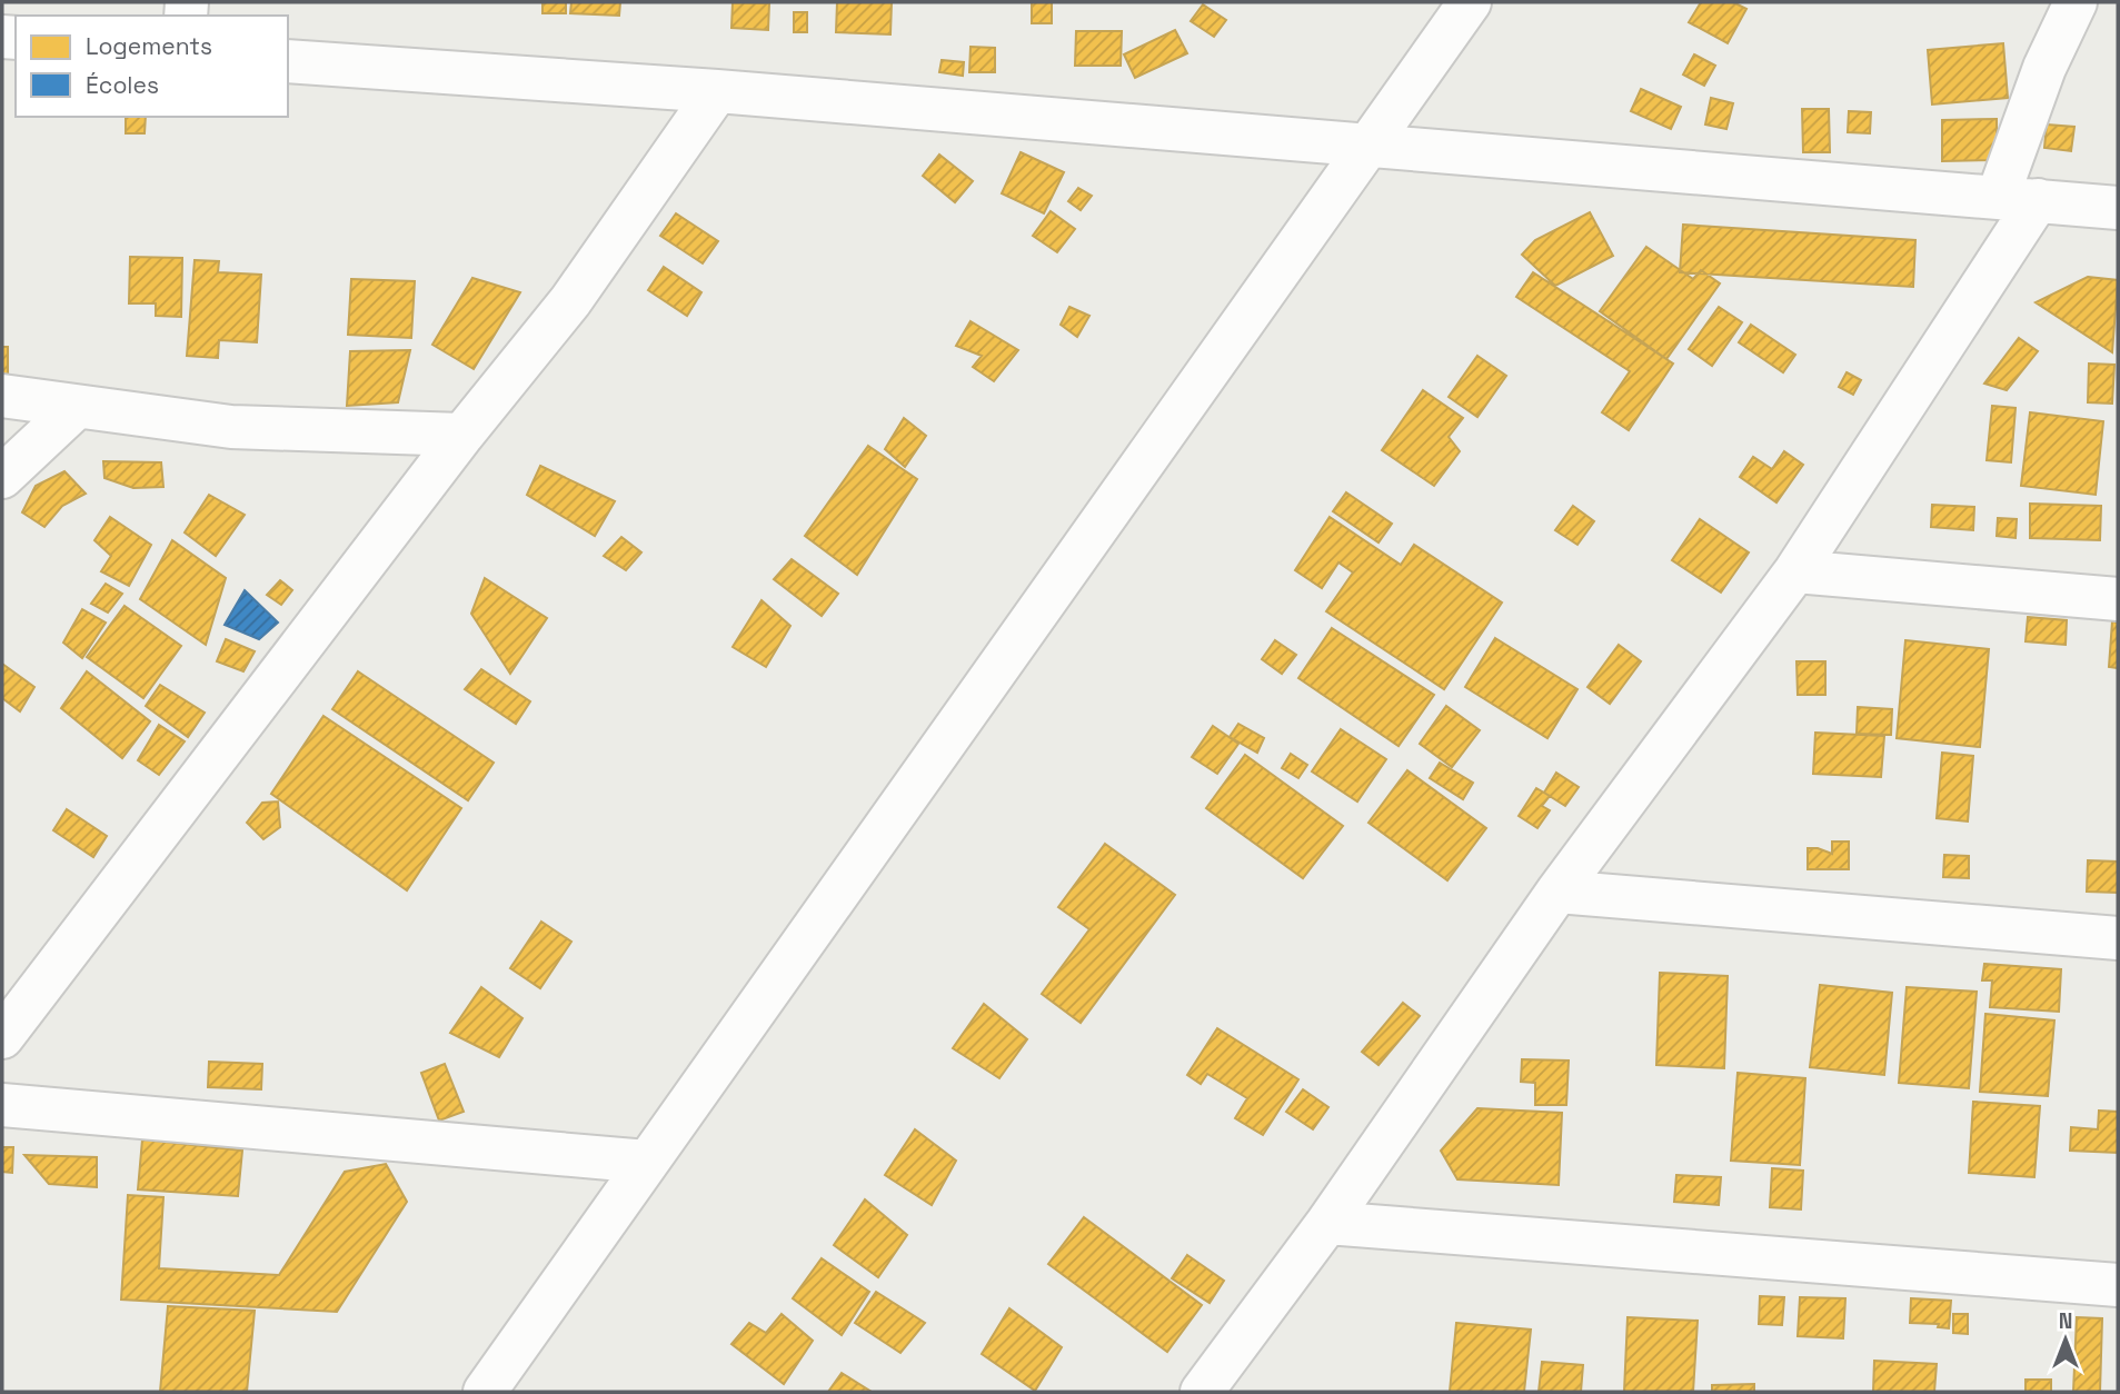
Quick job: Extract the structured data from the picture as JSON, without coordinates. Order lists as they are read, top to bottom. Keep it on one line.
{"legend":["Logements","Écoles"],"north":"top"}
